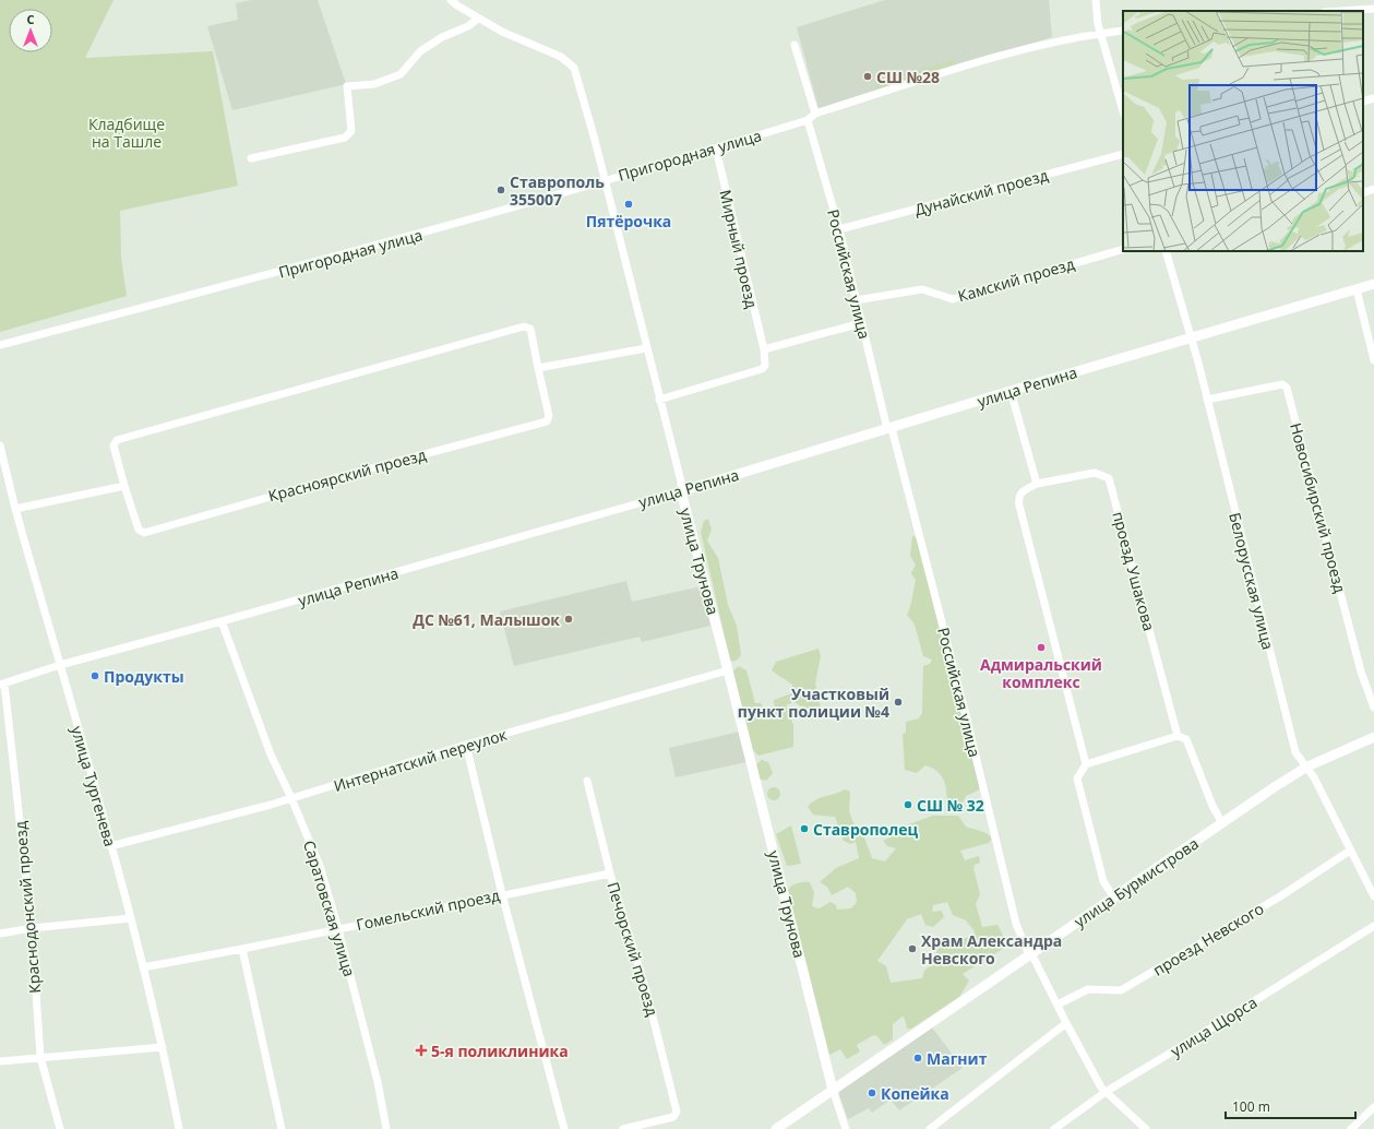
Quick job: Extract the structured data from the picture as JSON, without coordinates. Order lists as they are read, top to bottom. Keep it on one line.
{"streets":{"street":["Пригородная улица","Дунайский проезд","Мирный проезд","Российская улица","Камский проезд","улица Репина","Красноярский проезд","Новосибирский проезд","улица Трунова","проезд Ушакова","Белорусская улица","Интернатский переулок","улица Тургенева","улица Бурмистрова","Краснодонский проезд","Саратовская улица","Гомельский проезд","проезд Невского","Печорский проезд","улица Щорса"]},"crossings":[["Пригородная улица","Мирный проезд"],["Пригородная улица","Российская улица"],["Пригородная улица","улица Трунова"],["Дунайский проезд","Российская улица"],["Мирный проезд","улица Трунова"],["Российская улица","Камский проезд"],["Российская улица","улица Репина"],["Российская улица","улица Бурмистрова"],["Российская улица","проезд Невского"],["Российская улица","улица Щорса"],["улица Репина","улица Трунова"],["улица Репина","Белорусская улица"],["улица Репина","улица Тургенева"],["улица Репина","Краснодонский проезд"],["улица Репина","Саратовская улица"],["Новосибирский проезд","Белорусская улица"],["улица Трунова","Интернатский переулок"],["улица Трунова","улица Бурмистрова"],["проезд Ушакова","улица Бурмистрова"],["Белорусская улица","улица Бурмистрова"],["Белорусская улица","проезд Невского"],["Интернатский переулок","улица Тургенева"],["Интернатский переулок","Саратовская улица"],["улица Тургенева","Гомельский проезд"],["Саратовская улица","Гомельский проезд"],["Гомельский проезд","Печорский проезд"]],"parks":["Кладбище на Ташле"],"places":{"other":["СШ №28","Ставрополь 355007","Пятёрочка","ДС №61, Малышок","Адмиральский комплекс","Продукты","Участковый пункт полиции №4","СШ № 32","Ставрополец","Храм Александра Невского","Магнит","Копейка"],"health":["5-я поликлиника"]},"scale_bar":"100 m","north":"top"}
